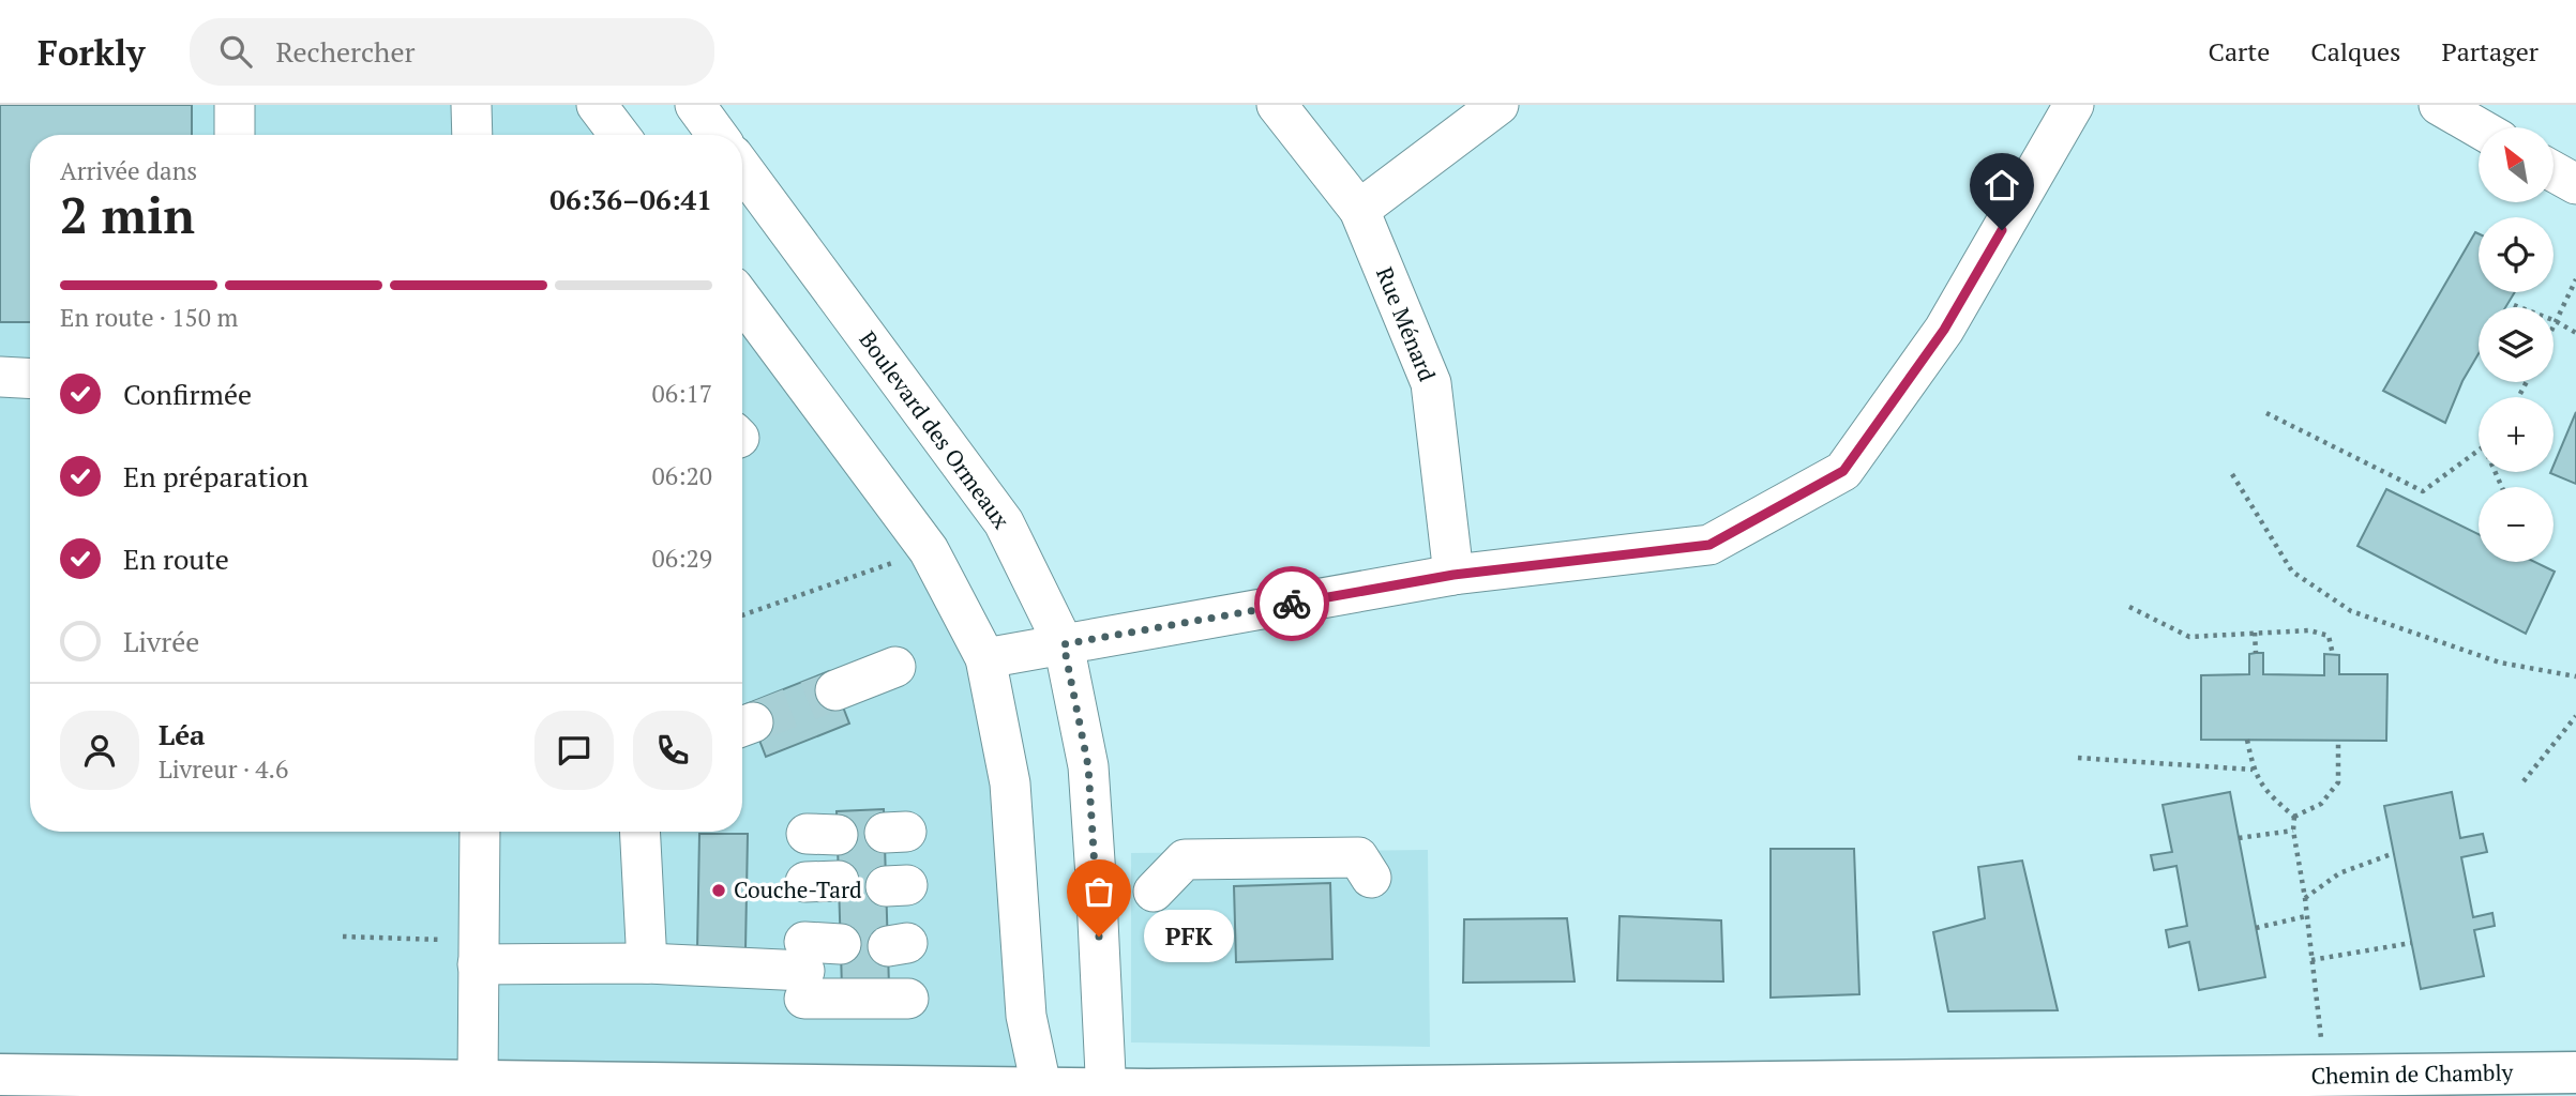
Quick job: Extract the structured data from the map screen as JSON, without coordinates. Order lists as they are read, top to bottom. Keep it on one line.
{"streets":{"main road":["Chemin de Chambly"],"street":["Rue Ménard","Boulevard des Ormeaux"]},"crossings":[["Boulevard des Ormeaux","Chemin de Chambly"]],"places":["Couche-Tard","PFK"],"north":"top left","page":{"header":"Forkly","search":"Rechercher","nav":["Carte","Calques","Partager"],"map_buttons":["+","−"],"heading":["2 min","Arrivée dans","06:36–06:41"],"panel":["Léa","Livreur · 4.6"],"bar":"En route · 150 m","list":[["Confirmée","06:17"],["En préparation","06:20"],["En route","06:29"],"Livrée"],"bubble":"PFK"}}
